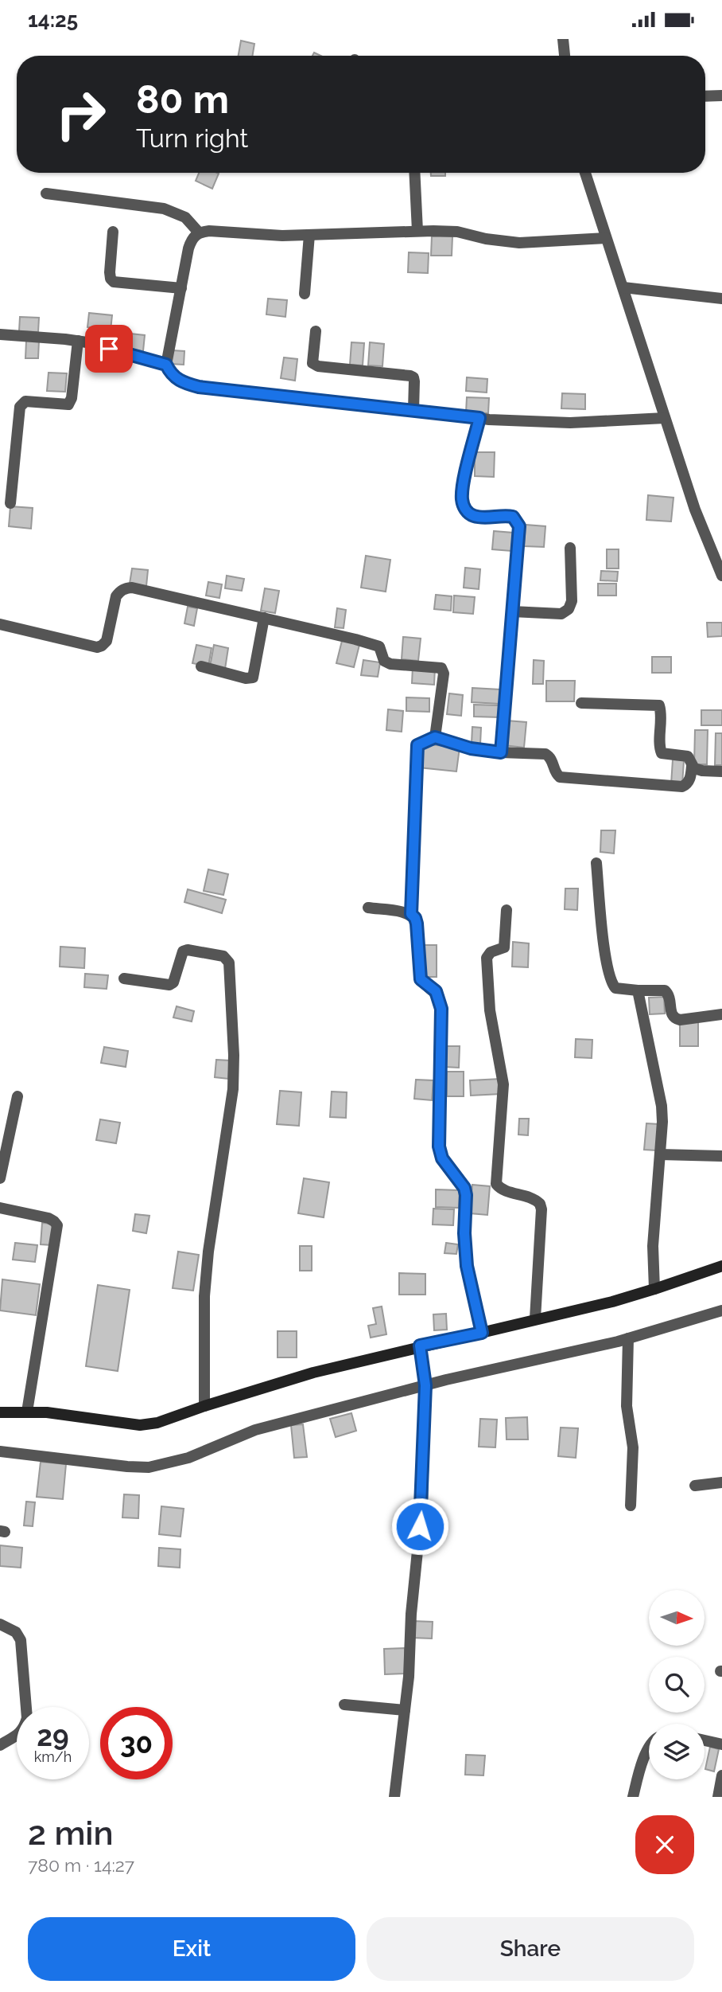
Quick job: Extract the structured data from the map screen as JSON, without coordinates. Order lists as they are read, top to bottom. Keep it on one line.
{"north":"right","page":{"status":"14:25","turn":["80 m","Turn right"],"speed":"29 km/h","limit":"30","heading":["2 min","780 m · 14:27"],"buttons":["Exit","Share"]}}
